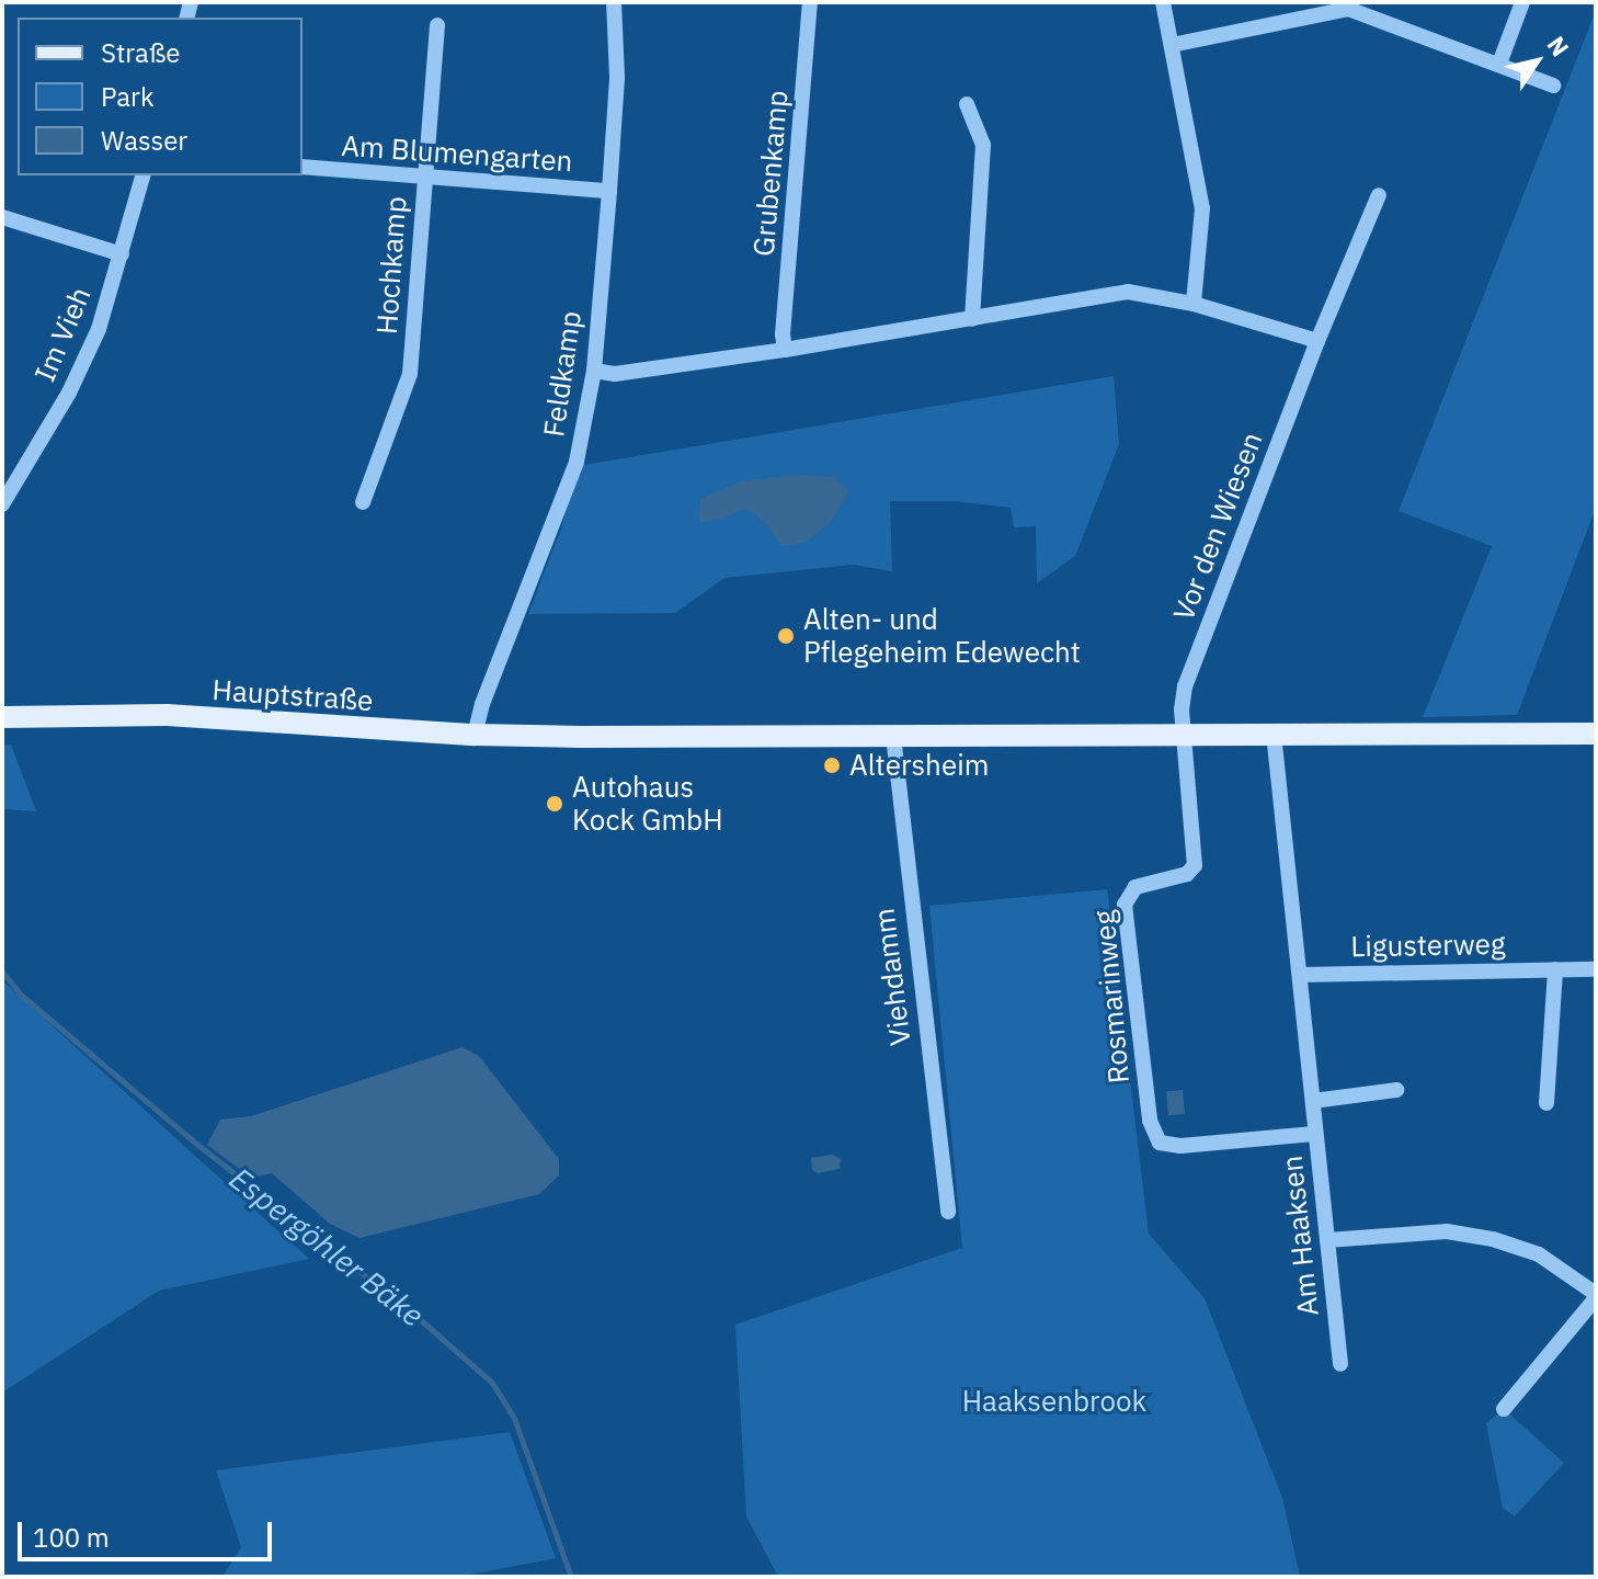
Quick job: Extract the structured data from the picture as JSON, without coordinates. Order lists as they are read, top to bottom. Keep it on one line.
{"streets":{"main road":["Hauptstraße"],"street":["Am Blumengarten","Grubenkamp","Hochkamp","Im Vieh","Feldkamp","Vor den Wiesen","Ligusterweg","Viehdamm","Rosmarinweg","Am Haaksen"]},"crossings":[["Am Blumengarten","Hochkamp"],["Am Blumengarten","Feldkamp"],["Feldkamp","Hauptstraße"],["Vor den Wiesen","Rosmarinweg"],["Hauptstraße","Viehdamm"],["Ligusterweg","Am Haaksen"],["Rosmarinweg","Am Haaksen"]],"water":["Espergöhler Bäke"],"parks":["Haaksenbrook"],"places":["Alten- und Pflegeheim Edewecht","Altersheim","Autohaus Kock GmbH"],"legend":["Straße","Park","Wasser"],"scale_bar":"100 m","north":"top right"}
